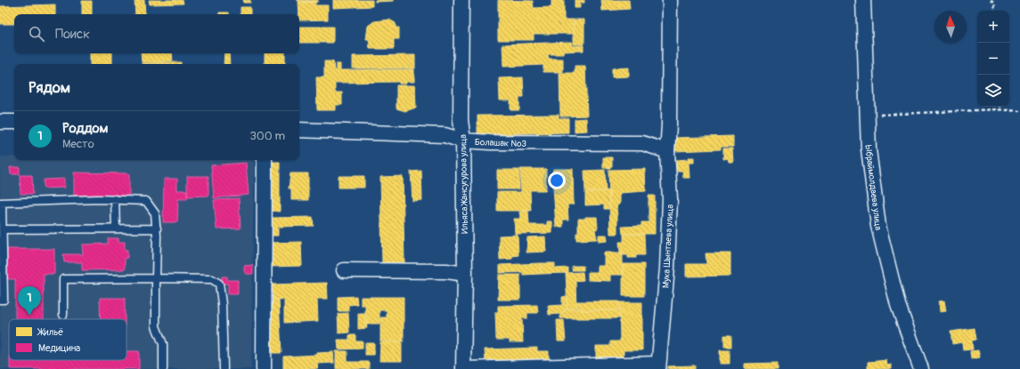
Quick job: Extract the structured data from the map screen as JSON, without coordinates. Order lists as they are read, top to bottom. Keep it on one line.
{"streets":{"street":["Болашак №3","Ильяса Жансугурова улица","Ыбраймолдаева улица","Мука Шынтаева улица"]},"crossings":[["Болашак №3","Ильяса Жансугурова улица"],["Болашак №3","Мука Шынтаева улица"]],"legend":["Жильё","Медицина"],"north":"top","page":{"map_buttons":["+","−"],"search":"Поиск","heading":"Рядом","list":[{"mark":"1","name":"Роддом","note":"Место","value":"300 m"}],"pins":"1"}}
